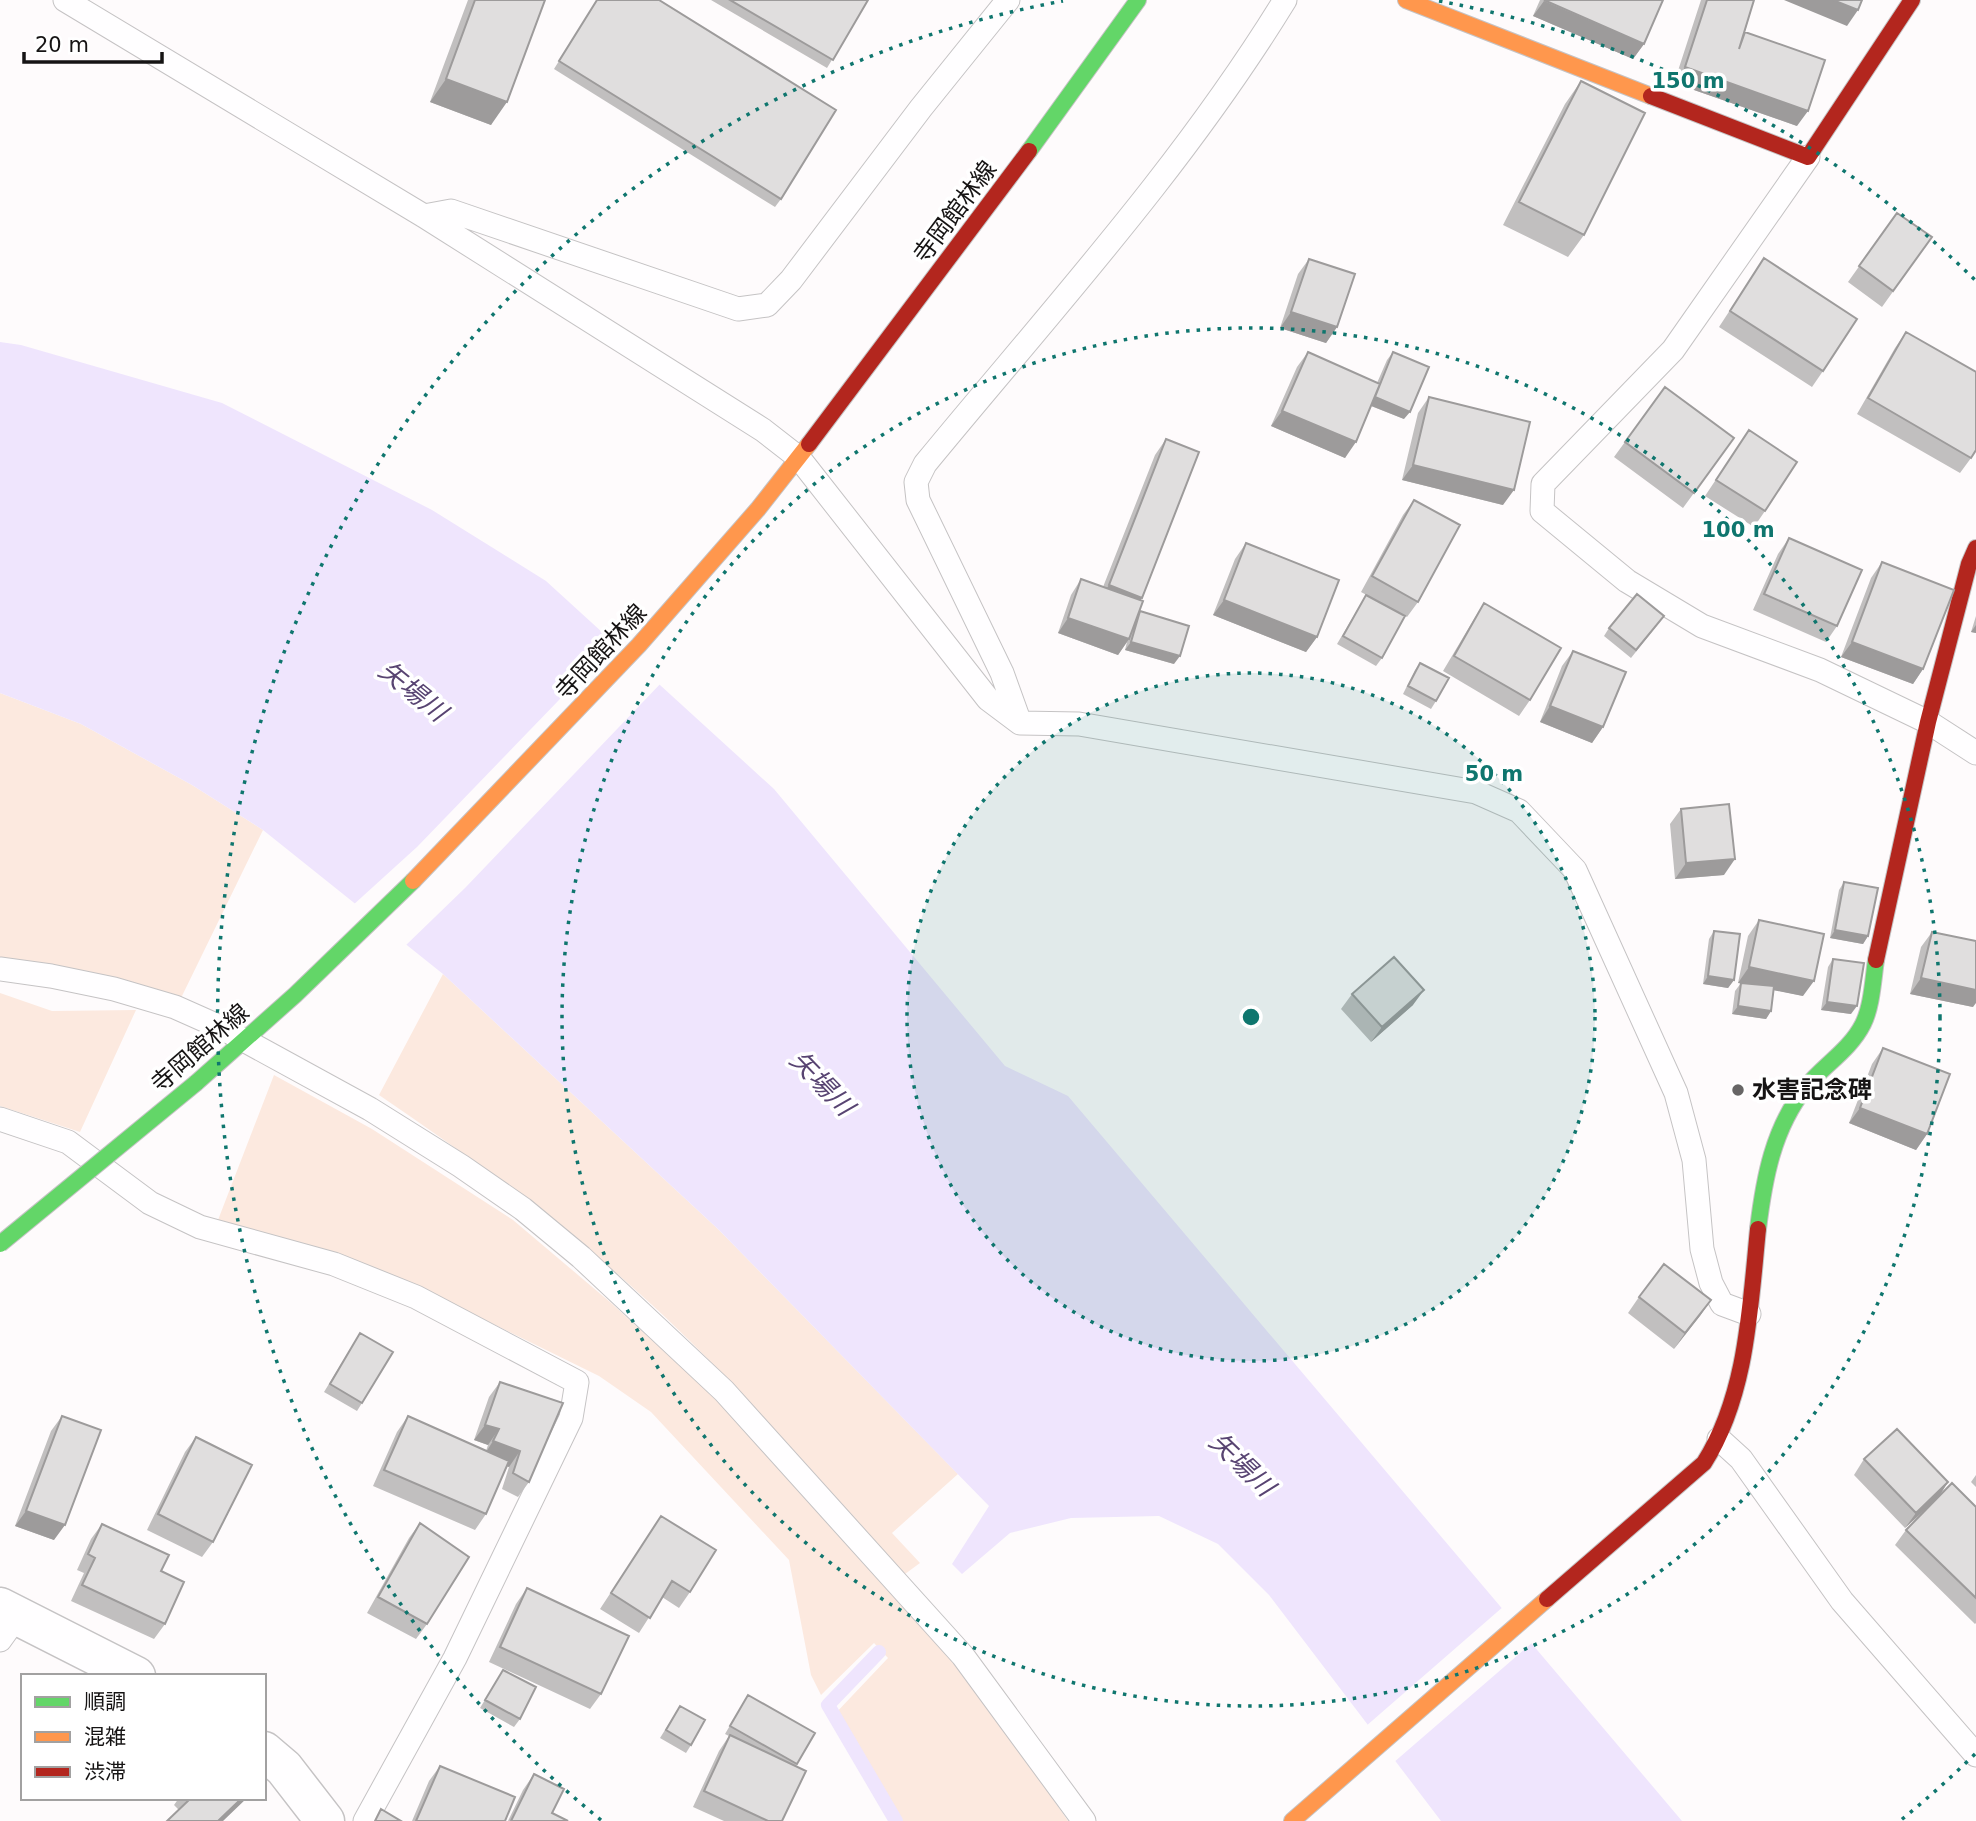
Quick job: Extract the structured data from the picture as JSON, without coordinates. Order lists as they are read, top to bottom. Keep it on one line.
{"streets":{"street":["寺岡館林線"]},"water":["矢場川"],"places":["水害記念碑"],"legend":["順調","混雑","渋滞"],"scale_bar":"20 m","rings":["150 m","100 m","50 m"]}
